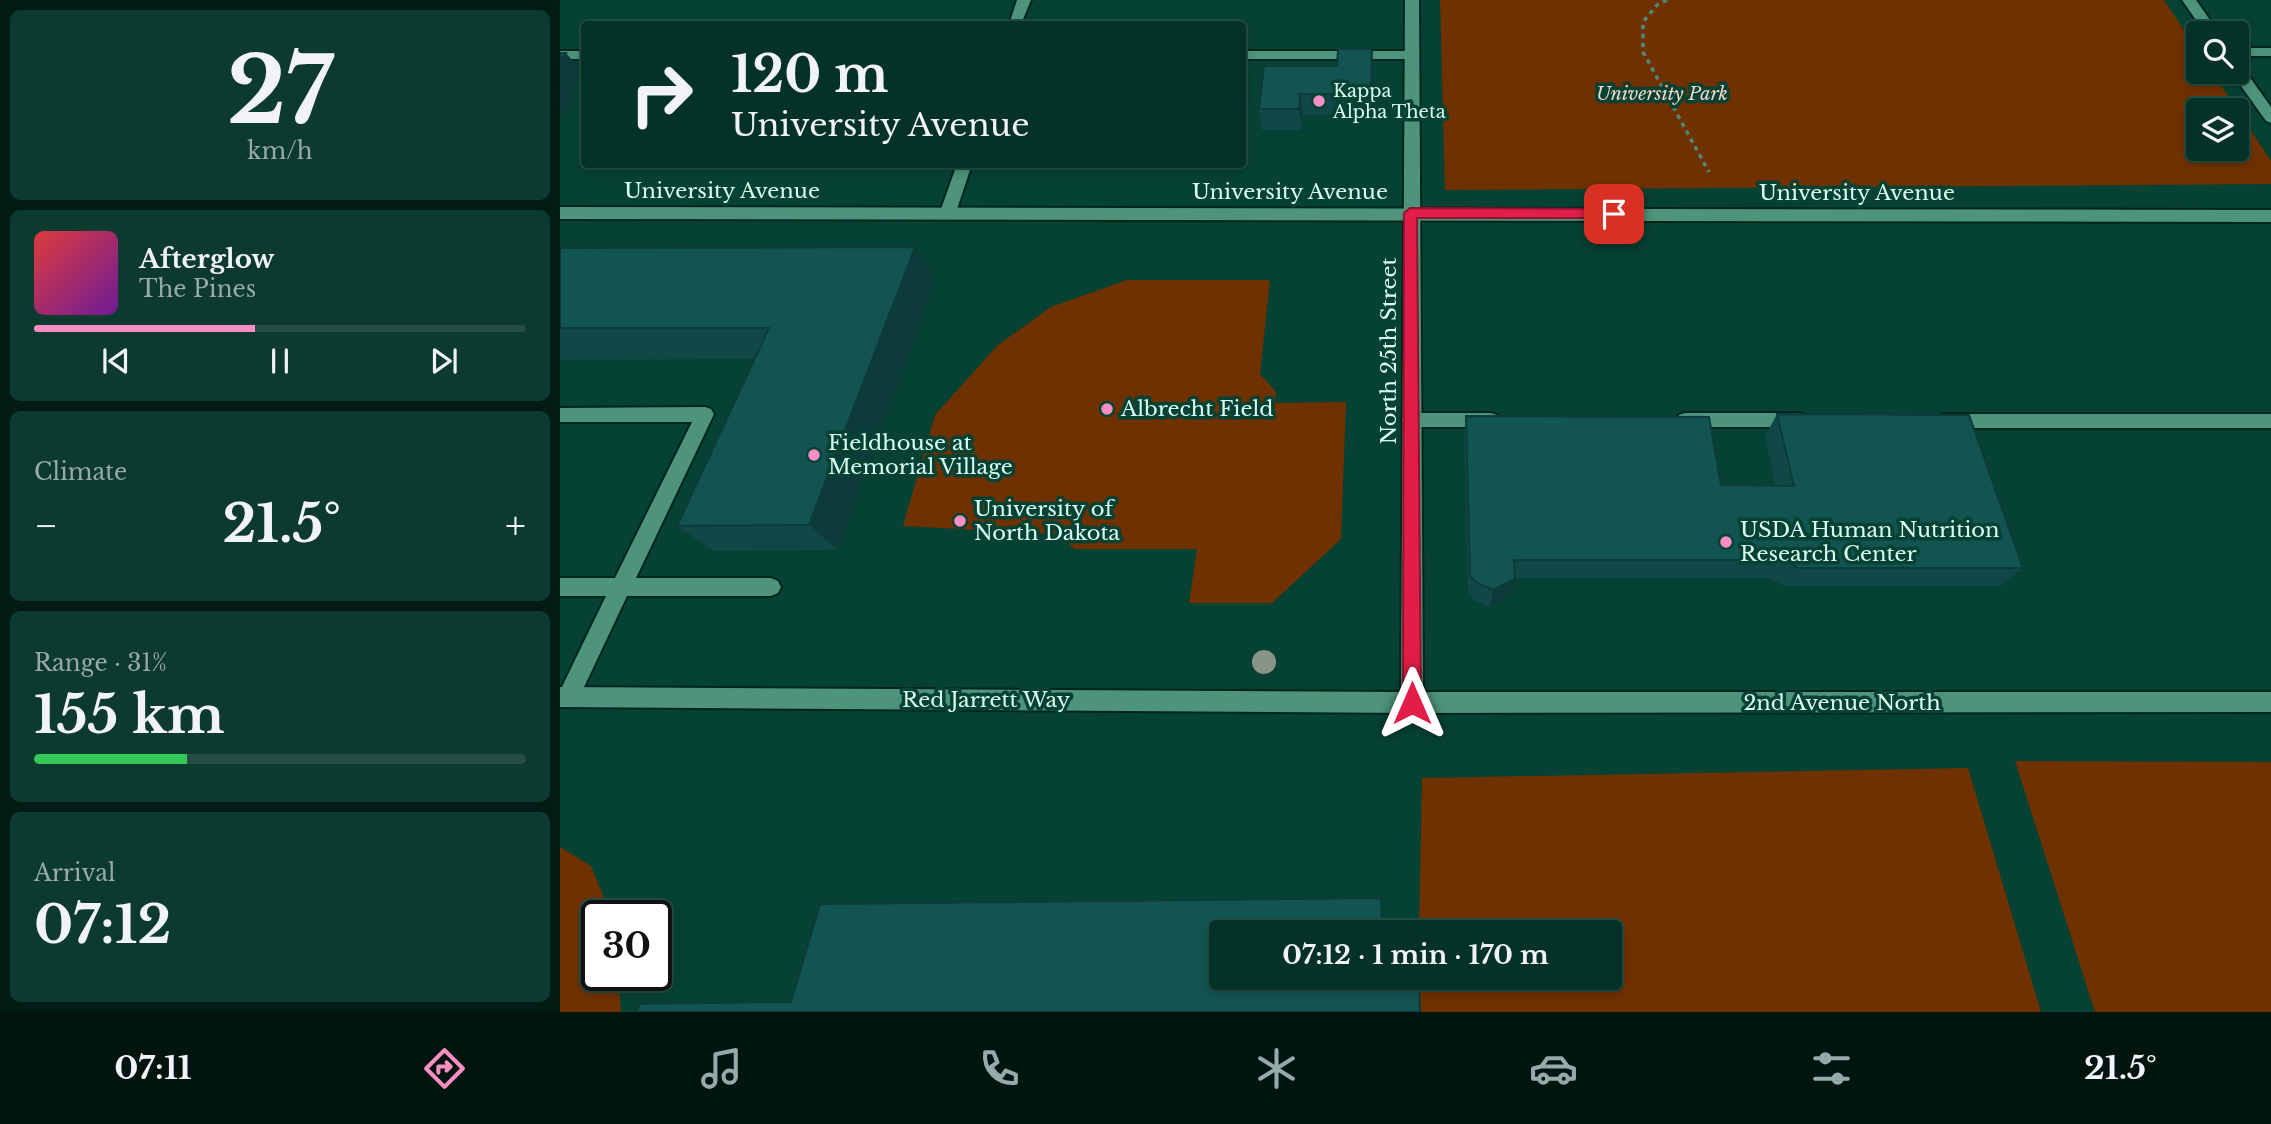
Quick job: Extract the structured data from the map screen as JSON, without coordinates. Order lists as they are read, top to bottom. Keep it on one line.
{"streets":{"street":["University Avenue","North 25th Street","Red Jarrett Way","2nd Avenue North"]},"crossings":[["University Avenue","North 25th Street"],["North 25th Street","Red Jarrett Way"],["North 25th Street","2nd Avenue North"],["Red Jarrett Way","2nd Avenue North"]],"parks":["University Park"],"places":["Kappa Alpha Theta","Albrecht Field","Fieldhouse at Memorial Village","University of North Dakota","USDA Human Nutrition Research Center"],"page":{"tile":[["27","km/h"],"Climate",["Range · 31%","155 km"],["Arrival","07:12"]],"turn":["120 m","University Avenue"],"song":["Afterglow","The Pines"],"heat":["−","21.5°","+"],"limit":"30","trip":"07:12 · 1 min · 170 m","tabs":["07:11","21.5°"]}}
